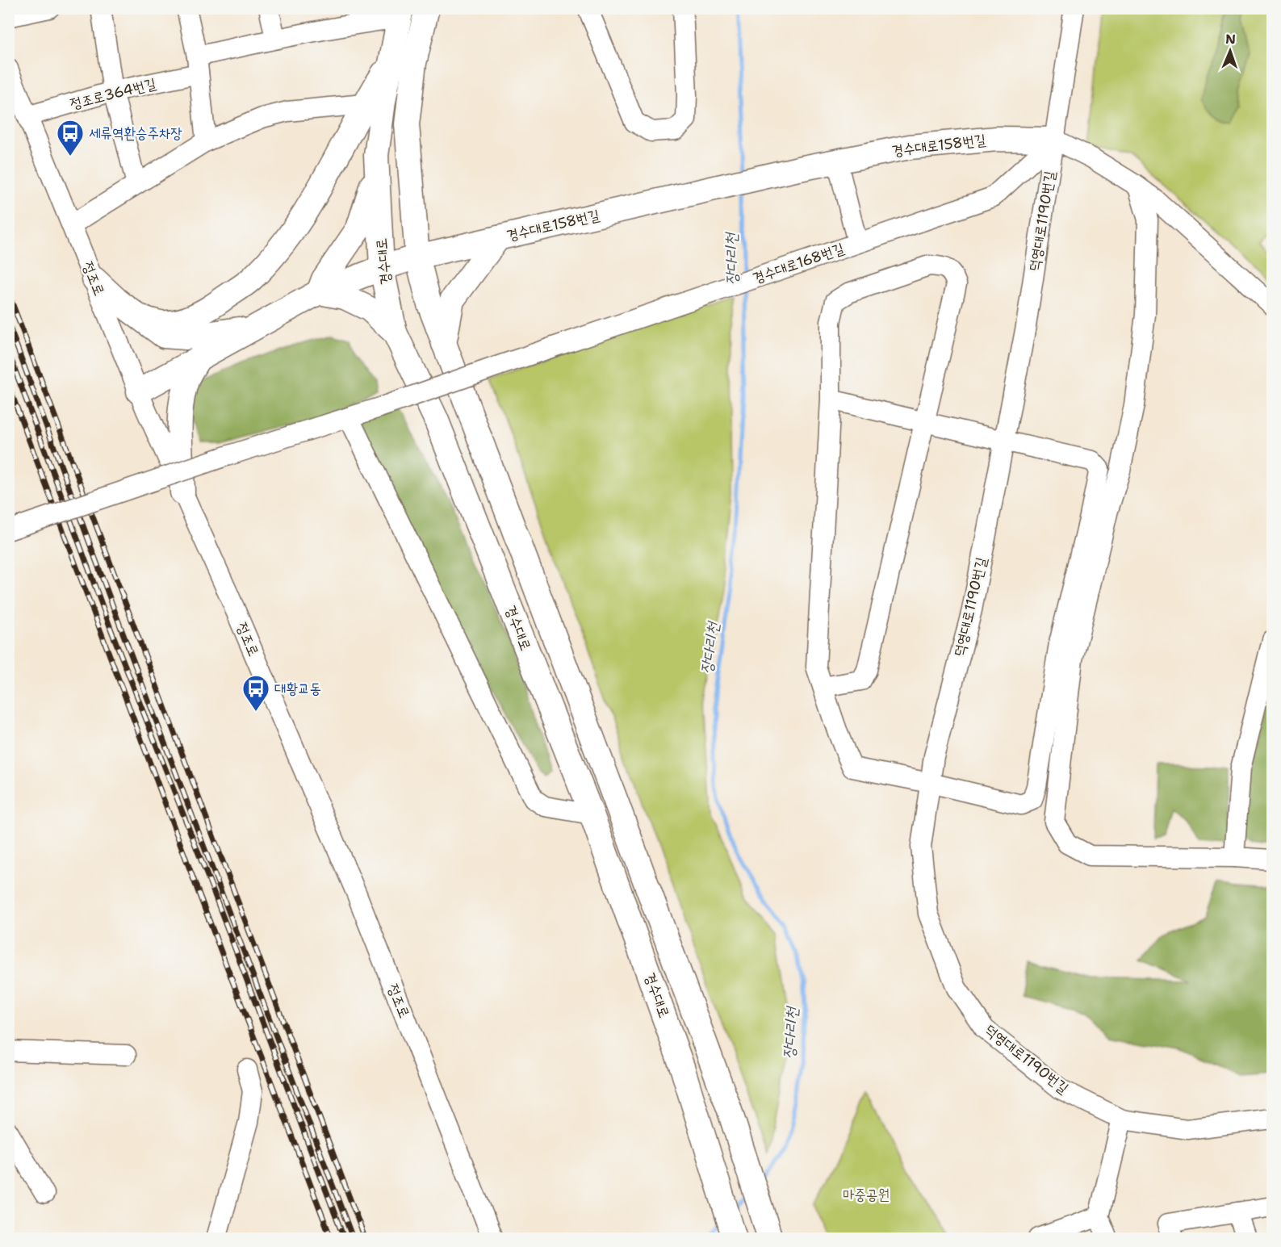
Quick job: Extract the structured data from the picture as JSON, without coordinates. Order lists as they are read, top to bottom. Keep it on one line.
{"streets":{"main road":["경수대로158번길","경수대로"],"street":["정조로364번길","덕영대로1190번길","경수대로168번길","정조로"]},"crossings":[["정조로364번길","경수대로"],["정조로364번길","정조로"],["경수대로158번길","덕영대로1190번길"],["경수대로158번길","경수대로"],["경수대로158번길","경수대로168번길"],["경수대로158번길","정조로"],["덕영대로1190번길","경수대로168번길"]],"water":["장다리천"],"parks":["마중공원"],"places":{"bus stop":["세류역환승주차장","대황교동"]},"north":"top"}
